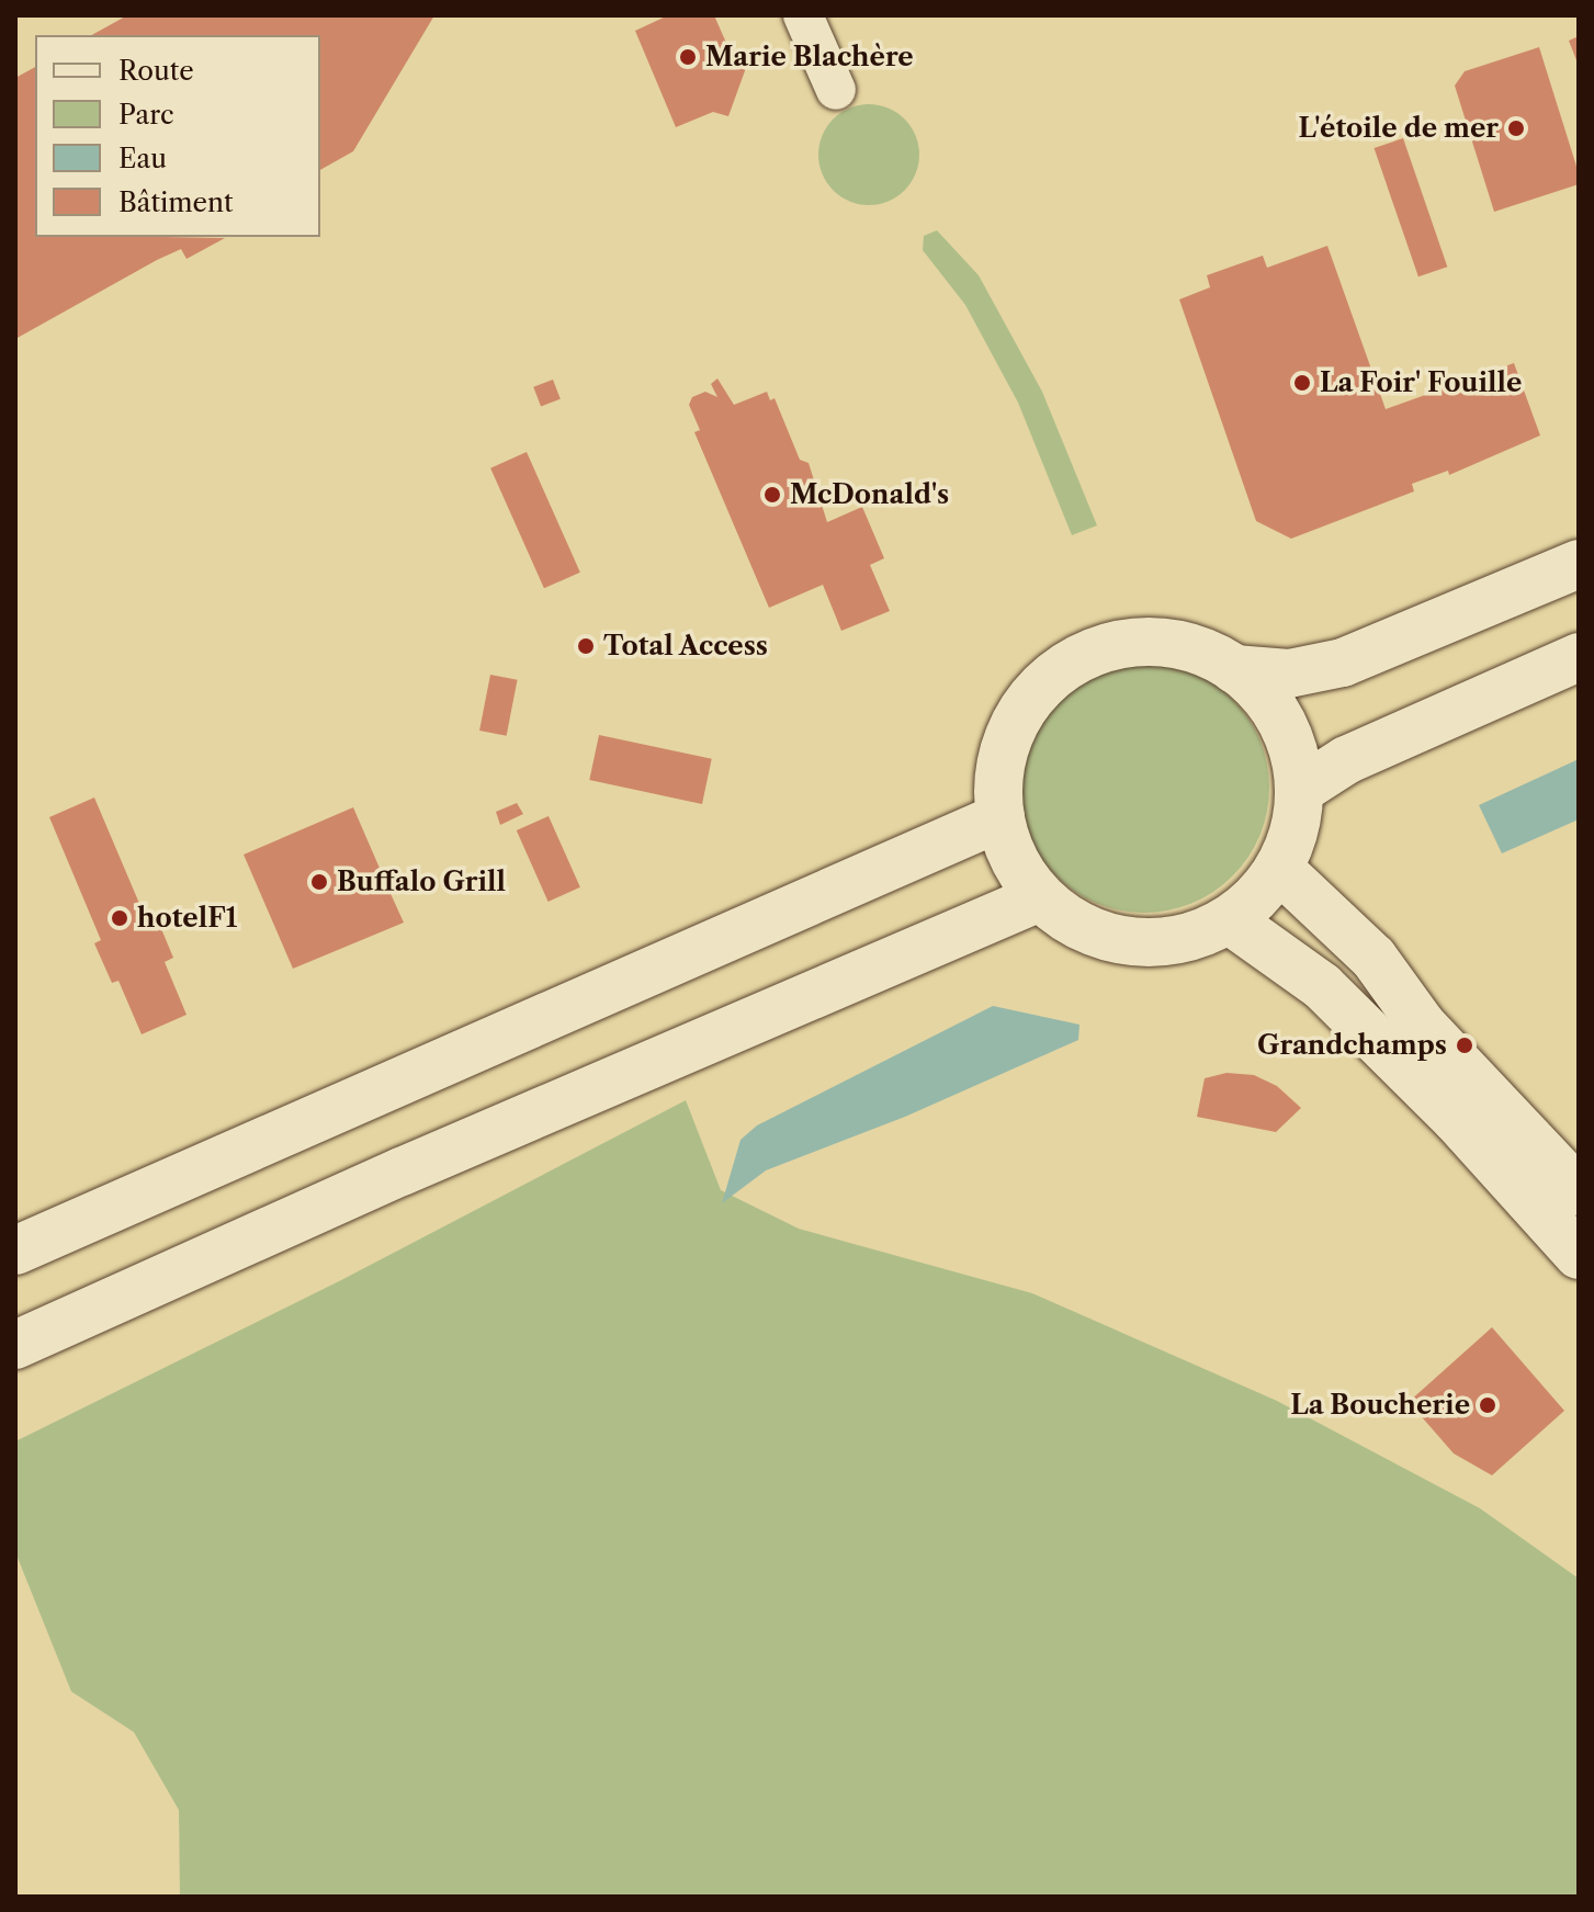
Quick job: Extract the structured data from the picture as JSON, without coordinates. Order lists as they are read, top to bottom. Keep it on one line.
{"places":["Marie Blachère","L'étoile de mer","La Foir' Fouille","McDonald's","Total Access","Buffalo Grill","hotelF1","Grandchamps","La Boucherie"],"legend":["Route","Parc","Eau","Bâtiment"]}
